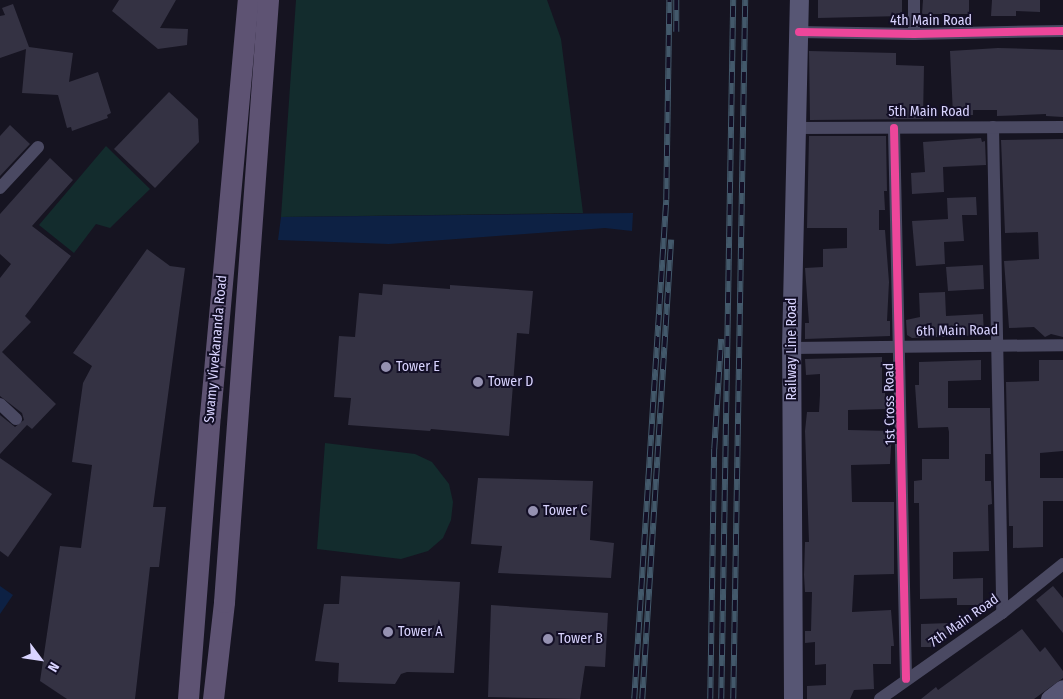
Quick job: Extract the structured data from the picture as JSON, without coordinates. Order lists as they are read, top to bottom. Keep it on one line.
{"streets":{"main road":["Swamy Vivekananda Road","Railway Line Road"],"street":["4th Main Road","5th Main Road","6th Main Road","1st Cross Road","7th Main Road"]},"crossings":[["4th Main Road","Railway Line Road"],["5th Main Road","Railway Line Road"],["5th Main Road","1st Cross Road"],["6th Main Road","Railway Line Road"],["6th Main Road","1st Cross Road"],["1st Cross Road","7th Main Road"]],"places":["Tower E","Tower D","Tower C","Tower A","Tower B"],"north":"bottom right"}
